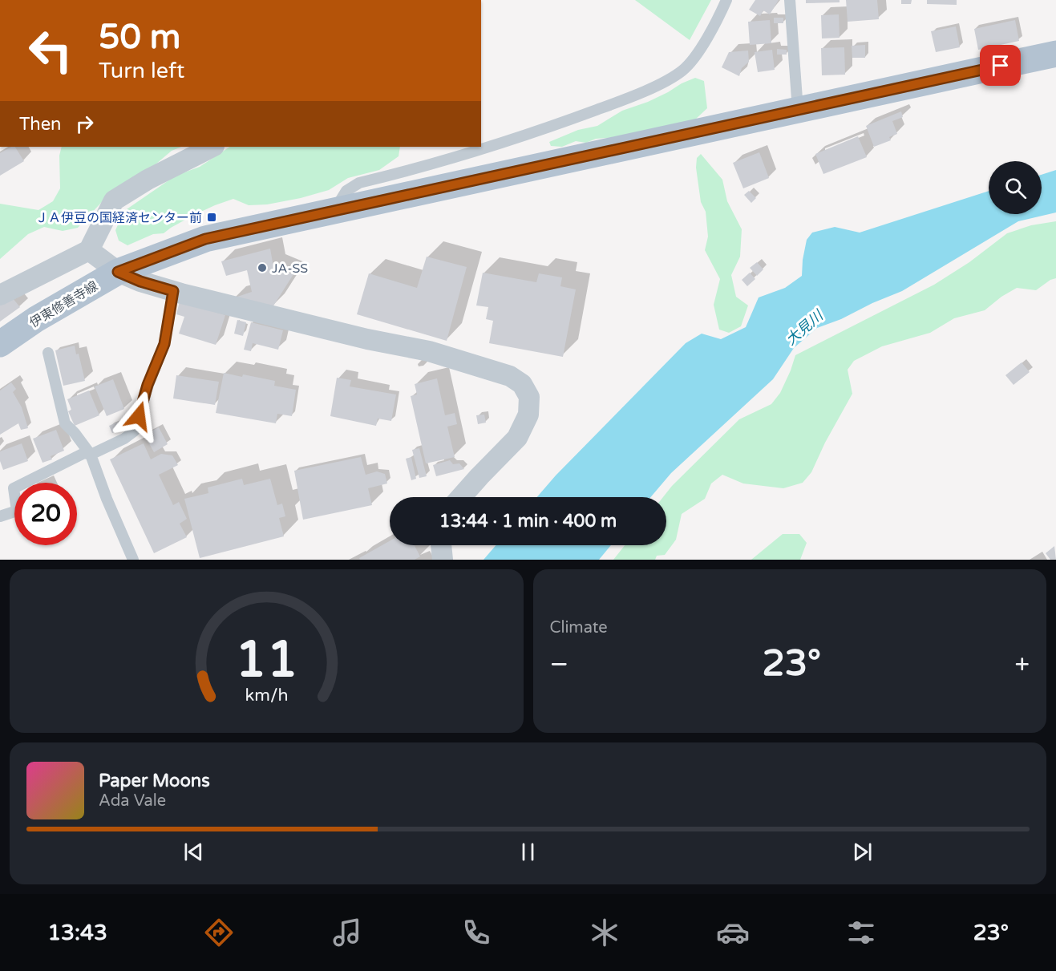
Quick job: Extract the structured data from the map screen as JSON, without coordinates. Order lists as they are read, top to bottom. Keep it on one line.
{"streets":{"main road":["伊東修善寺線"]},"water":["大見川"],"places":{"transit":["ＪＡ伊豆の国経済センター前"],"other":["JA-SS"]},"page":{"turn":["50 m","Turn left"],"then":"Then","limit":"20","trip":"13:44 · 1 min · 400 m","tile":"Climate","heat":["−","23°","+"],"song":["Paper Moons","Ada Vale"],"tabs":["13:43","23°"],"gauge":["11","km/h"]}}
